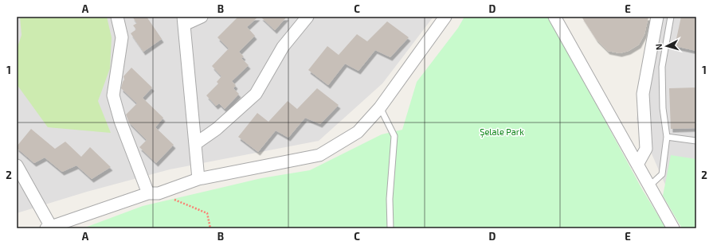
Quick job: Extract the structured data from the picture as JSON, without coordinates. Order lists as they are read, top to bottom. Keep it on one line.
{"parks":["Şelale Park"],"north":"left","grid":{"columns":["A","B","C","D","E"],"rows":["1","2"]}}
